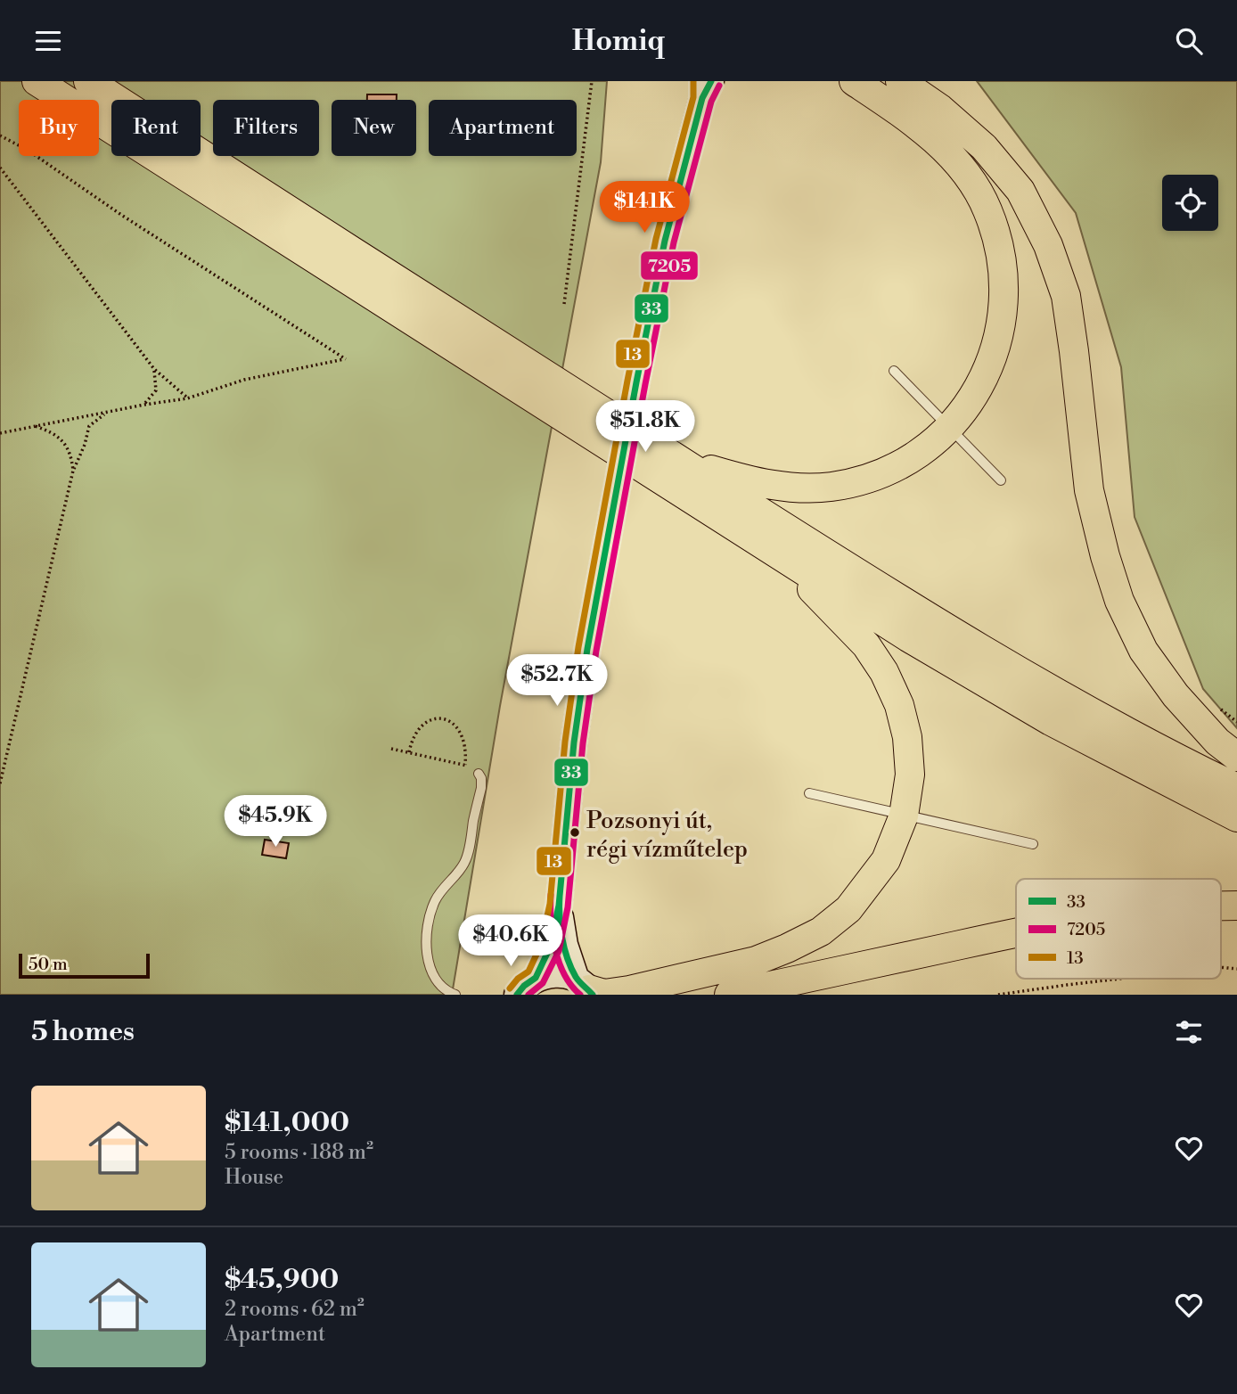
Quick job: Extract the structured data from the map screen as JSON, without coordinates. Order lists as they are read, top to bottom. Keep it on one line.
{"places":["Pozsonyi út, régi vízműtelep"],"lines":["transit line 33","transit line 13","transit line 7205"],"legend":["33","7205","13"],"scale_bar":"50 m","page":{"header":"Homiq","chip":["Buy","Rent","Filters","New","Apartment"],"price":["$141K","$51.8K","$52.7K","$45.9K","$40.6K"],"scale":"50 m","heading":"5 homes","list":[{"name":"$141,000","note":"5 rooms · 188 m² · House"},{"name":"$45,900","note":"2 rooms · 62 m² · Apartment"}]}}
